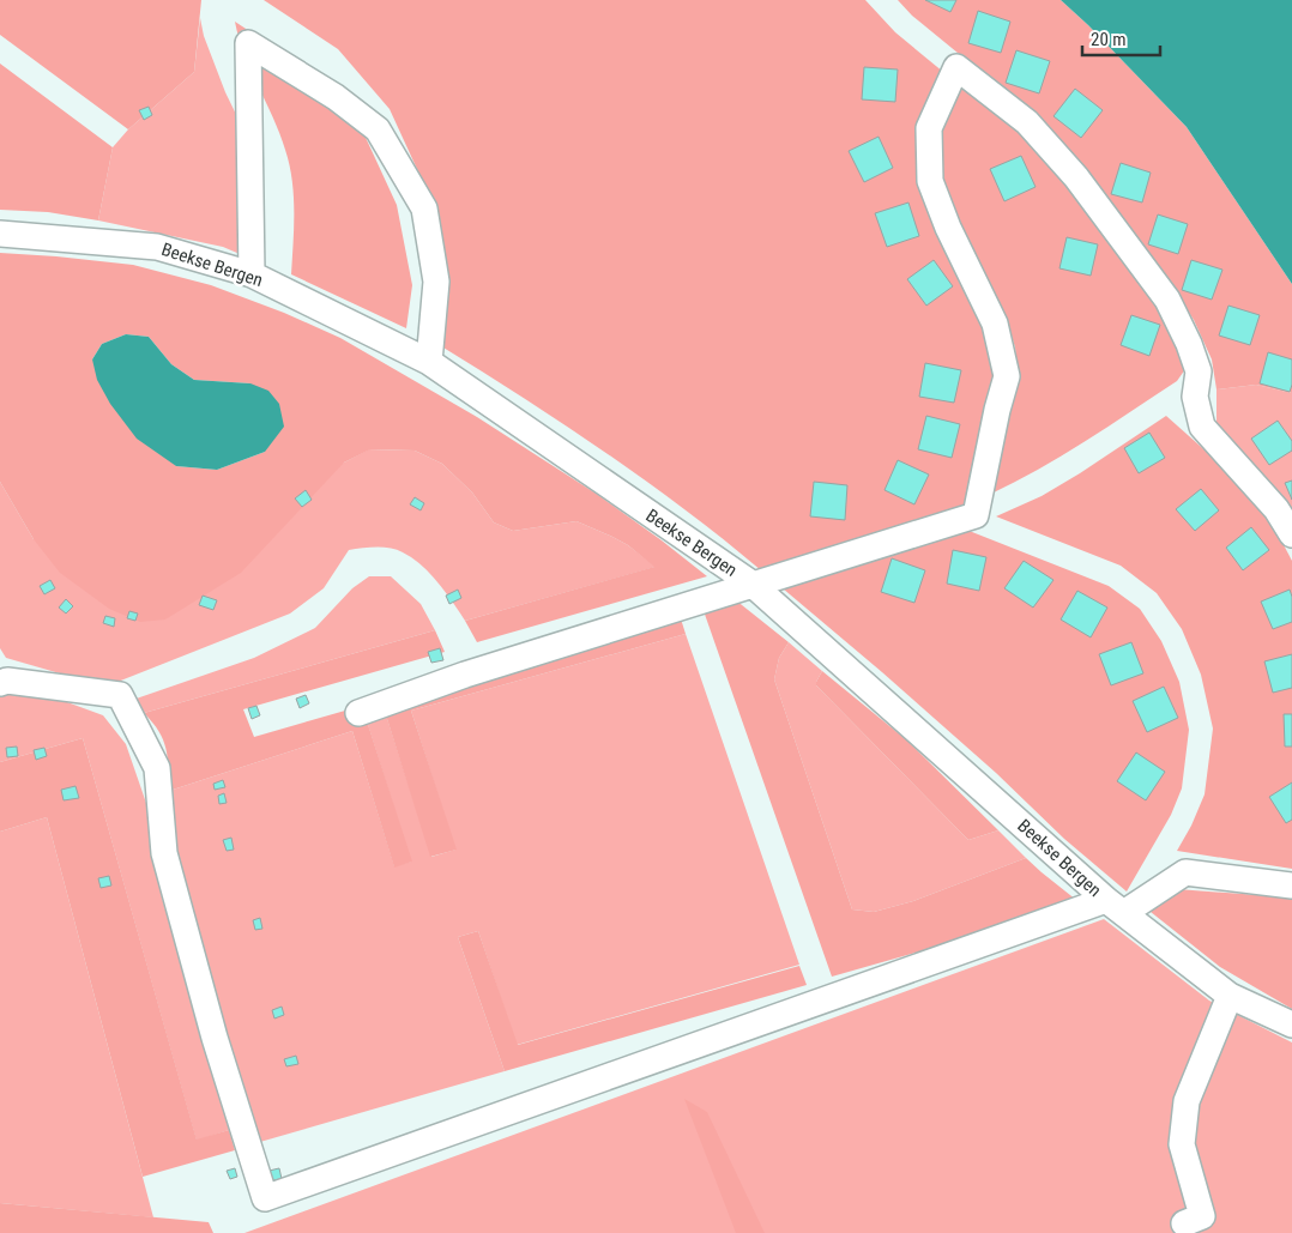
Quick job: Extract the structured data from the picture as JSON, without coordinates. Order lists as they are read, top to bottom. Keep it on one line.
{"streets":{"street":["Beekse Bergen"]},"scale_bar":"20 m"}
